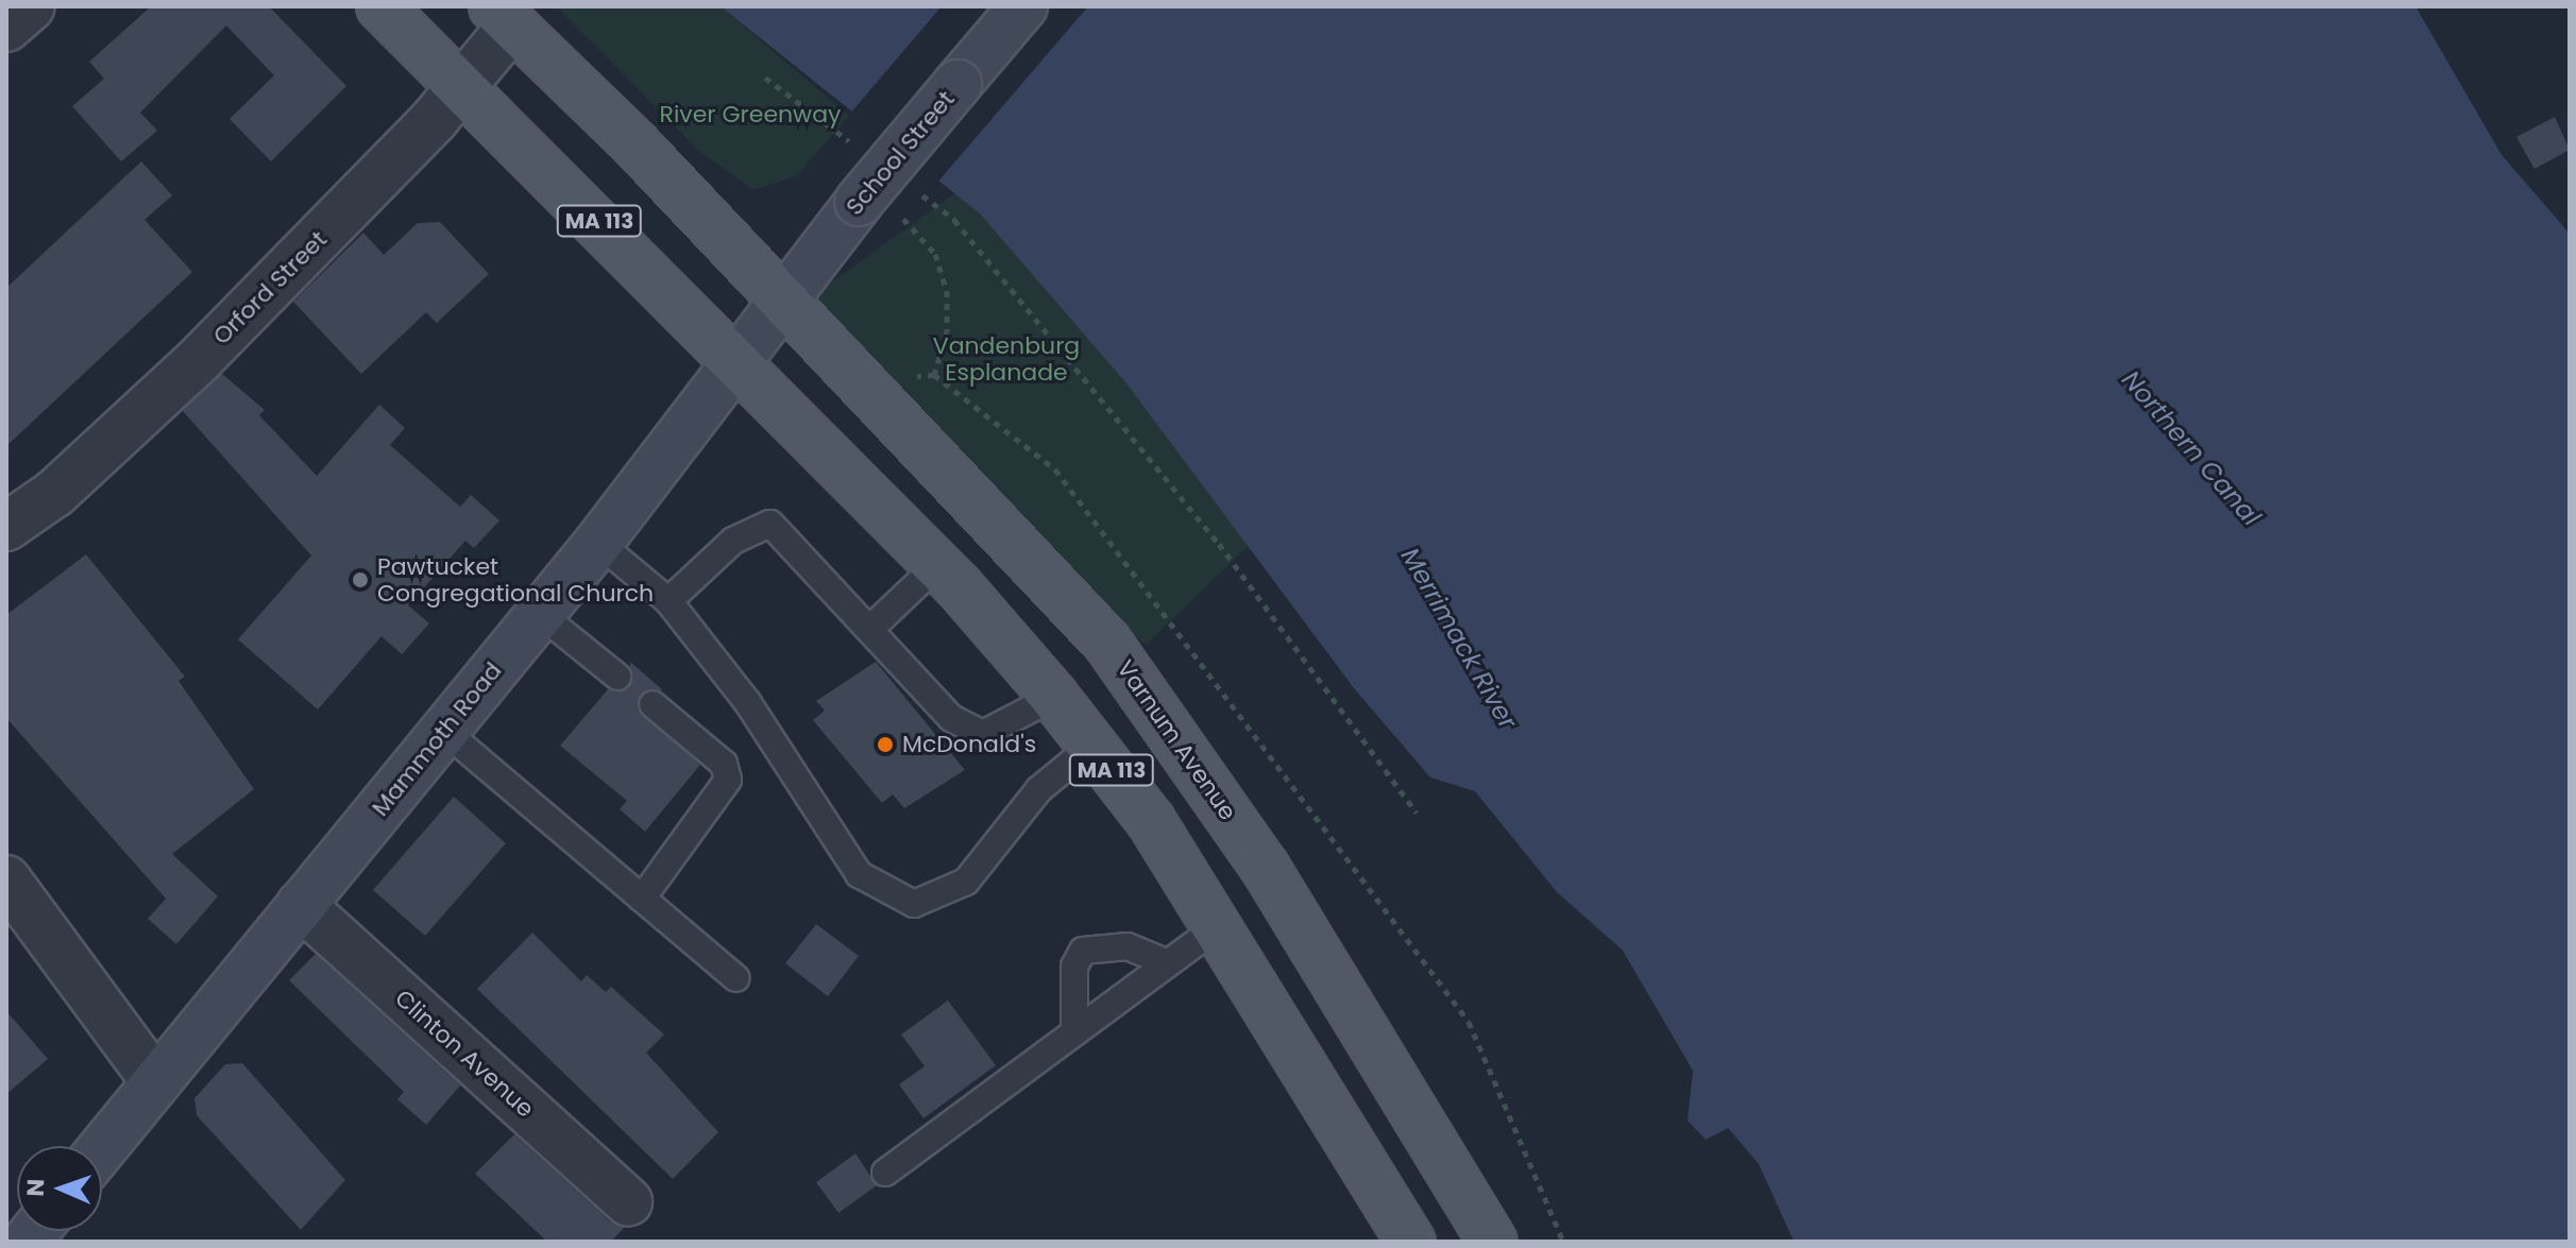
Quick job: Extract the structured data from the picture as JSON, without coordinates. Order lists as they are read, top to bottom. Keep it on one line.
{"streets":{"main road":["School Street","MA 113","Mammoth Road","Varnum Avenue"],"street":["Orford Street","Clinton Avenue"]},"crossings":[["School Street","MA 113"],["School Street","Mammoth Road"],["School Street","Varnum Avenue"],["MA 113","Orford Street"],["MA 113","Mammoth Road"],["MA 113","Varnum Avenue"],["Mammoth Road","Varnum Avenue"],["Mammoth Road","Clinton Avenue"]],"water":["Northern Canal","Merrimack River"],"parks":["River Greenway","Vandenburg Esplanade"],"places":["Pawtucket Congregational Church","McDonald's"],"north":"left"}
